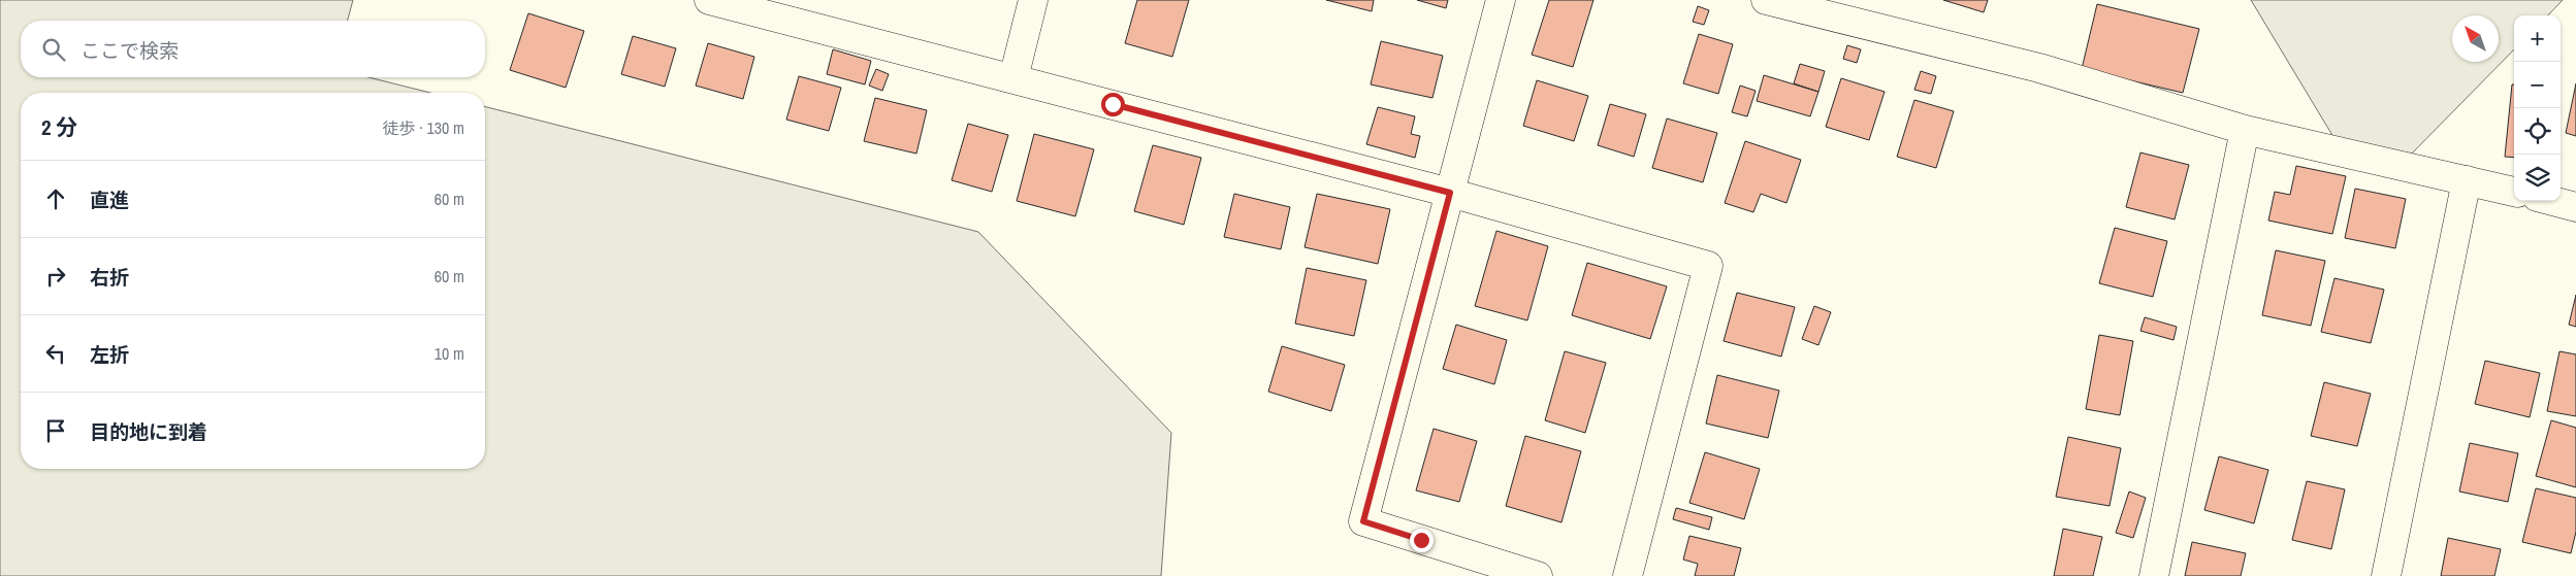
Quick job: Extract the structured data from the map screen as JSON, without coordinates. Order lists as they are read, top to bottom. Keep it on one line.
{"north":"top left","page":{"map_buttons":["+","−"],"search":"ここで検索","heading":["2 分","徒歩 · 130 m"],"list":[["直進","60 m"],["右折","60 m"],["左折","10 m"],"目的地に到着"]}}
